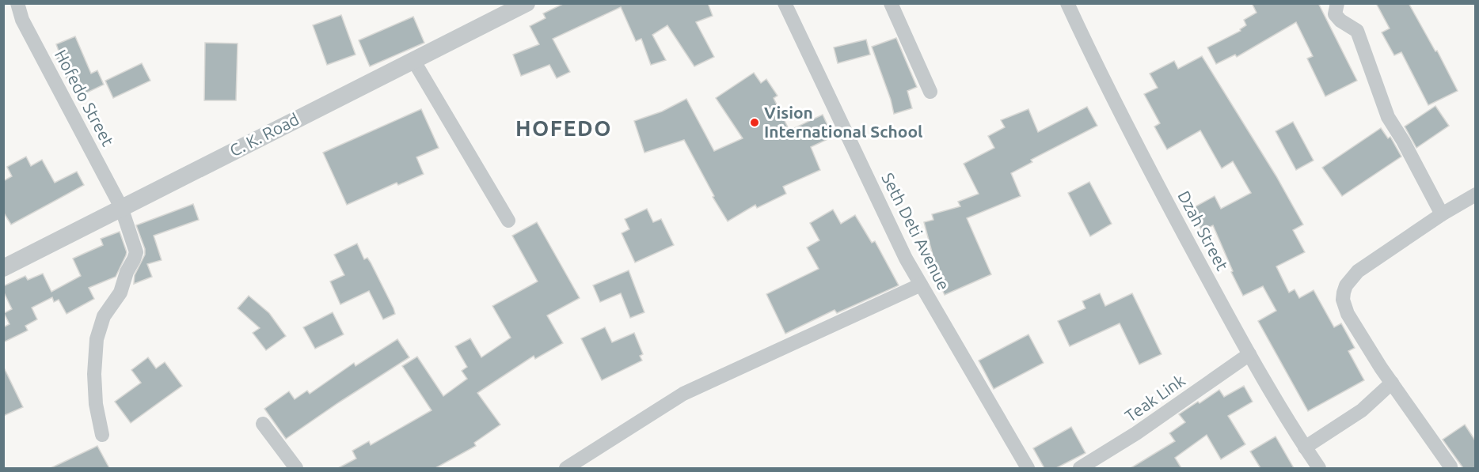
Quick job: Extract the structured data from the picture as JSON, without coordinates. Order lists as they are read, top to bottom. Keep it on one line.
{"streets":{"street":["Hofedo Street","C. K. Road","Dzah Street","Seth Deti Avenue","Teak Link"]},"crossings":[["Hofedo Street","C. K. Road"],["Dzah Street","Teak Link"]],"districts":["HOFEDO"],"places":["Vision International School"]}
